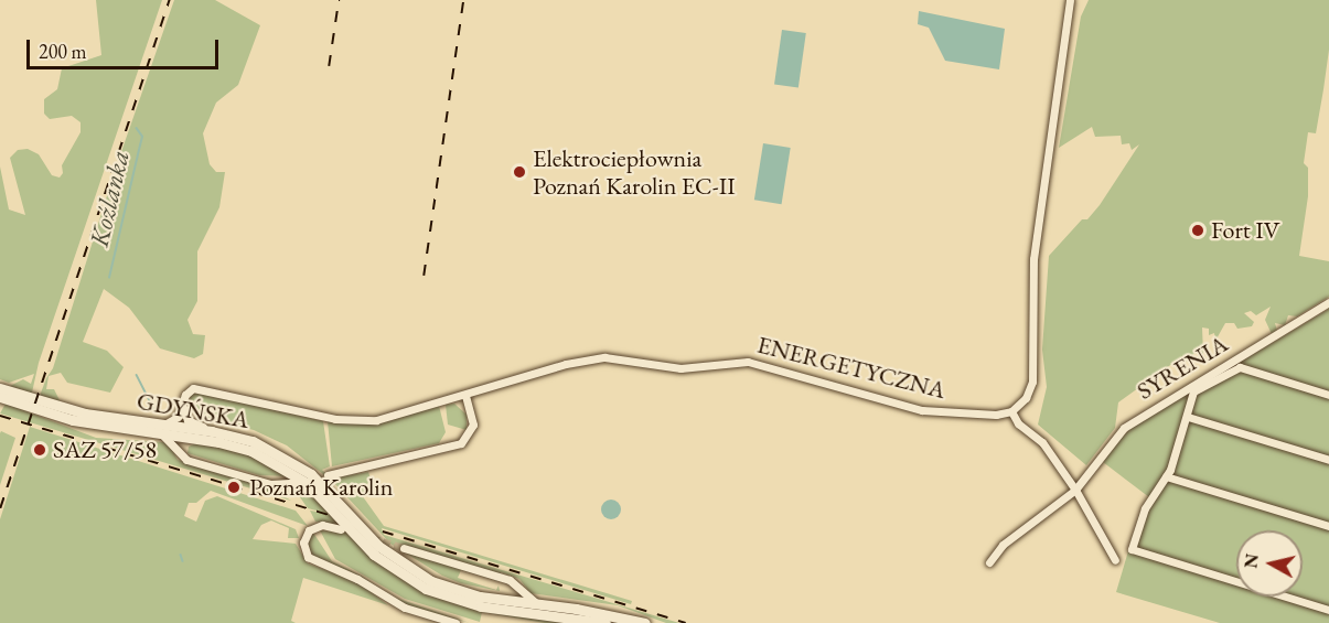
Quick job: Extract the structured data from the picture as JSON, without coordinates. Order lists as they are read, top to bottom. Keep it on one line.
{"streets":{"main road":["GDYŃSKA"],"street":["ENERGETYCZNA","SYRENIA"]},"crossings":[["ENERGETYCZNA","GDYŃSKA"]],"water":["Koźlanka"],"places":["Elektrociepłownia Poznań Karolin EC-II","Fort IV","SAZ 57/58","Poznań Karolin"],"scale_bar":"200 m","north":"left"}
